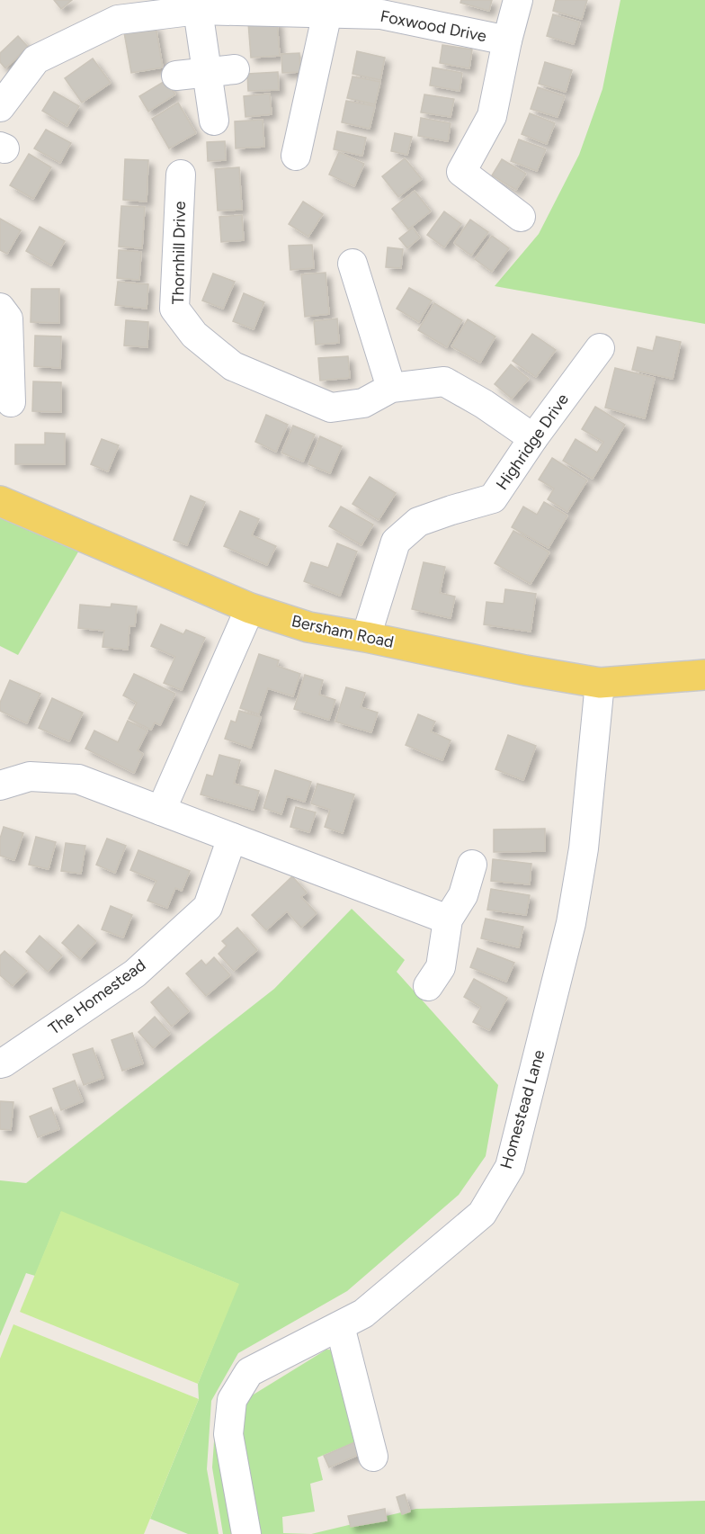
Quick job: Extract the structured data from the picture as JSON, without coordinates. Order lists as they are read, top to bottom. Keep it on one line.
{"streets":{"main road":["Bersham Road"],"street":["Foxwood Drive","Thornhill Drive","Highridge Drive","The Homestead","Homestead Lane"]},"crossings":[["Thornhill Drive","Highridge Drive"],["Highridge Drive","Bersham Road"],["Bersham Road","Homestead Lane"]]}
